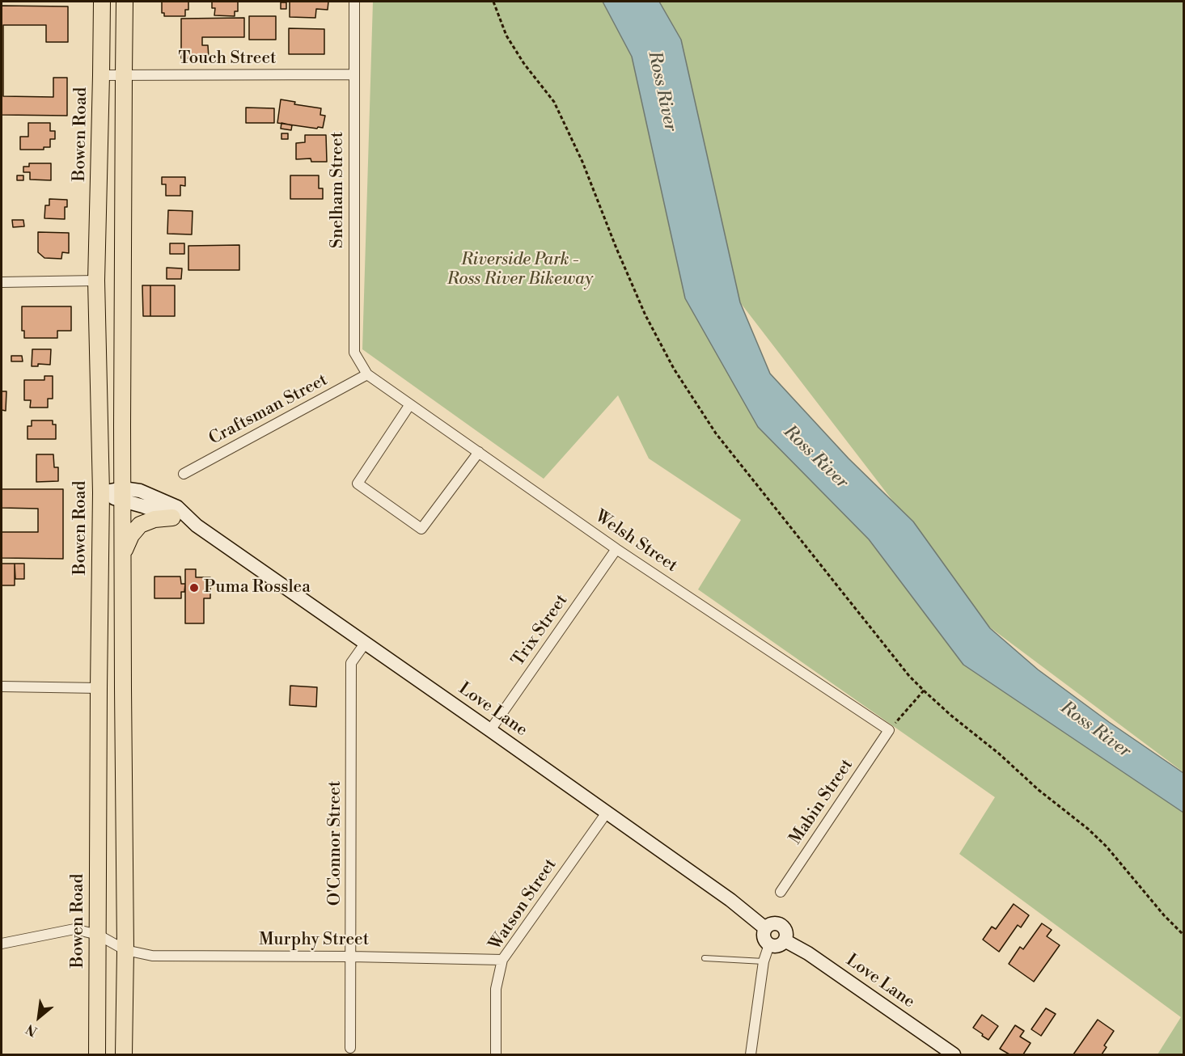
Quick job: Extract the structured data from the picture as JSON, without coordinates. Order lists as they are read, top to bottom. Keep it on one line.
{"streets":{"main road":["Bowen Road"],"street":["Touch Street","Snelham Street","Craftsman Street","Welsh Street","Trix Street","Love Lane","Mabin Street","O'Connor Street","Watson Street","Murphy Street"]},"crossings":[["Touch Street","Bowen Road"],["Touch Street","Snelham Street"],["Bowen Road","Love Lane"],["Bowen Road","Murphy Street"],["Snelham Street","Craftsman Street"],["Snelham Street","Welsh Street"],["Craftsman Street","Welsh Street"],["Welsh Street","Trix Street"],["Welsh Street","Mabin Street"],["Trix Street","Love Lane"],["Love Lane","O'Connor Street"],["Love Lane","Watson Street"],["O'Connor Street","Murphy Street"],["Watson Street","Murphy Street"]],"water":["Ross River"],"parks":["Riverside Park - Ross River Bikeway"],"places":["Puma Rosslea"],"north":"bottom left"}
